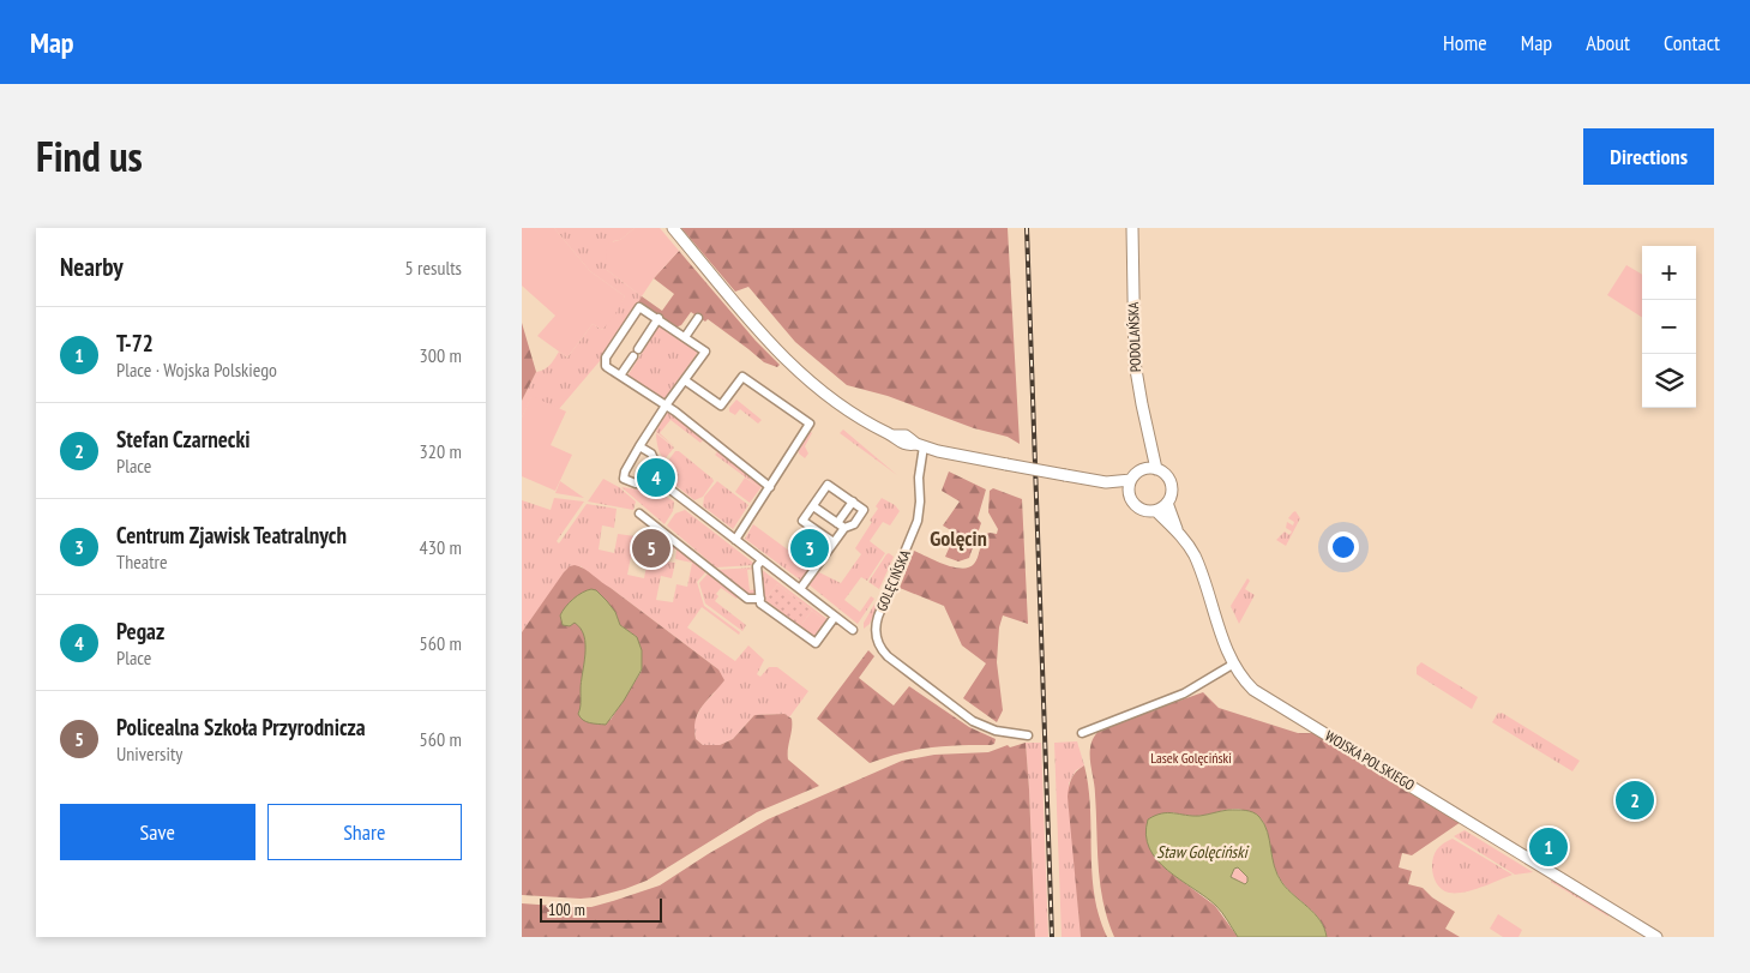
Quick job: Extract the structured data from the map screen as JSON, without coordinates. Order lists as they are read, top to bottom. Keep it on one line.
{"streets":{"street":["PODOLAŃSKA","GOLĘCIŃSKA","WOJSKA POLSKIEGO"]},"districts":["Golęcin"],"water":["Staw Golęciński"],"parks":["Lasek Golęciński"],"scale_bar":"100 m","page":{"header":"Map","nav":["Home","Map","About","Contact"],"title":"Find us","buttons":["Directions",["Save","Share"]],"heading":["Nearby","5 results"],"map_buttons":["+","−"],"list":[{"mark":"1","name":"T-72","note":"Place · Wojska Polskiego","value":"300 m"},{"mark":"2","name":"Stefan Czarnecki","note":"Place","value":"320 m"},{"mark":"3","name":"Centrum Zjawisk Teatralnych","note":"Theatre","value":"430 m"},{"mark":"4","name":"Pegaz","note":"Place","value":"560 m"},{"mark":"5","name":"Policealna Szkoła Przyrodnicza","note":"University","value":"560 m"}],"pins":["4","3","5","2","1"],"scale":"100 m"}}
